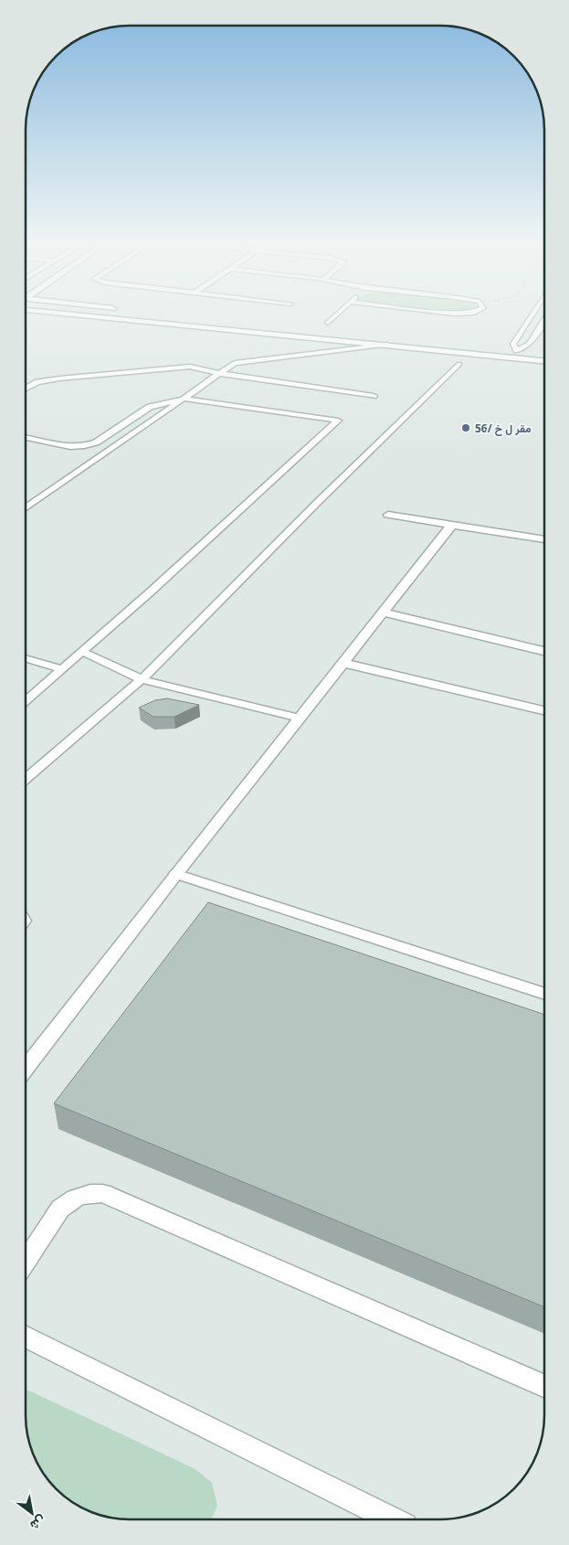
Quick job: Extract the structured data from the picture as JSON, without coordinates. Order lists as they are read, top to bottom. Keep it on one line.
{"places":["مقر ل خ /56"],"north":"bottom right"}
